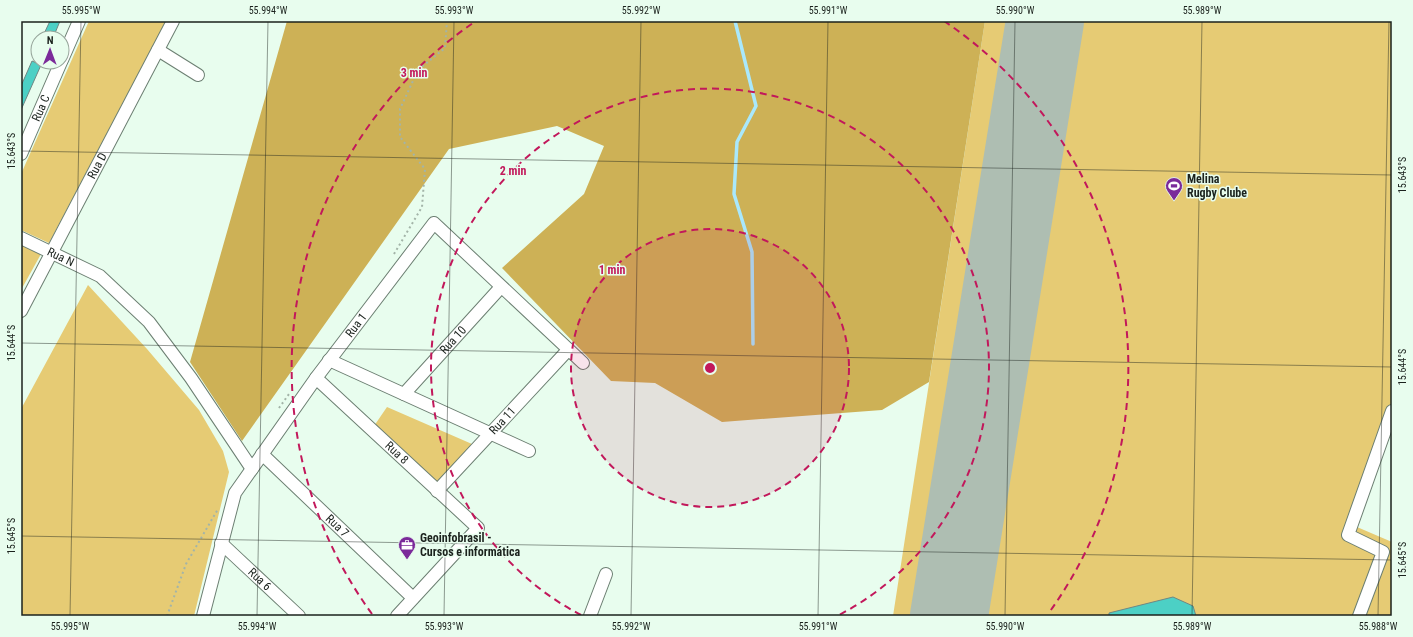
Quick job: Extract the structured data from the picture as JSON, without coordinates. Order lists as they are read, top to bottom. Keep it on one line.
{"streets":{"street":["Rua C","Rua D","Rua N","Rua 1","Rua 10","Rua 11","Rua 8","Rua 7","Rua 6"]},"crossings":[["Rua D","Rua N"],["Rua N","Rua 1"],["Rua 1","Rua 10"],["Rua 1","Rua 11"],["Rua 1","Rua 8"],["Rua 1","Rua 7"],["Rua 1","Rua 6"],["Rua 11","Rua 8"],["Rua 8","Rua 7"]],"places":{"sports":["Melina Rugby Clube"],"office":["Geoinfobrasil - Cursos e informática"]},"north":"top","coordinates":["55.995°W","55.994°W","55.993°W","55.992°W","55.991°W","55.990°W","55.989°W","15.643°S","15.644°S","15.645°S","55.988°W"],"rings":["3 min","2 min","1 min"]}
